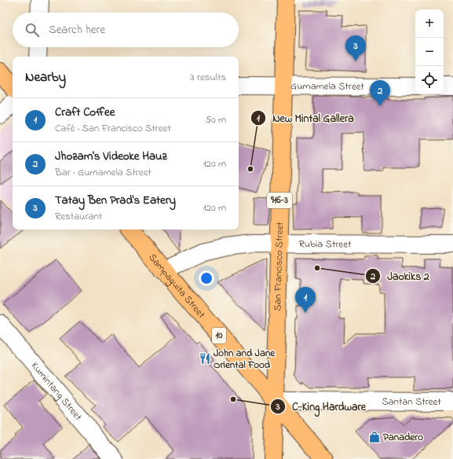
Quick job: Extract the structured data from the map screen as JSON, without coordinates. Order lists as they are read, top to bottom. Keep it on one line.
{"streets":{"main road":["916-3","San Francisco Street","Sampaguita Street","10"],"street":["Gumamela Street","Rubia Street","Kumintang Street","Santan Street"]},"crossings":[["Gumamela Street","San Francisco Street"],["Rubia Street","San Francisco Street"],["Rubia Street","Sampaguita Street"],["San Francisco Street","Sampaguita Street"],["San Francisco Street","Santan Street"],["Sampaguita Street","Santan Street"]],"places":{"other":["New Mintal Gallera","Jaokiks 2","C-King Hardware"],"restaurant":["John and Jane Oriental Food"],"shop":["Panadero"]},"page":{"map_buttons":["+","−"],"search":"Search here","pins":["3","2","1"],"heading":["Nearby","3 results"],"list":[{"mark":"1","name":"Craft Coffee","note":"Café · San Francisco Street","value":"50 m"},{"mark":"2","name":"Jhozam's Videoke Hauz","note":"Bar · Gumamela Street","value":"120 m"},{"mark":"3","name":"Tatay Ben Prad's Eatery","note":"Restaurant","value":"120 m"}]}}
